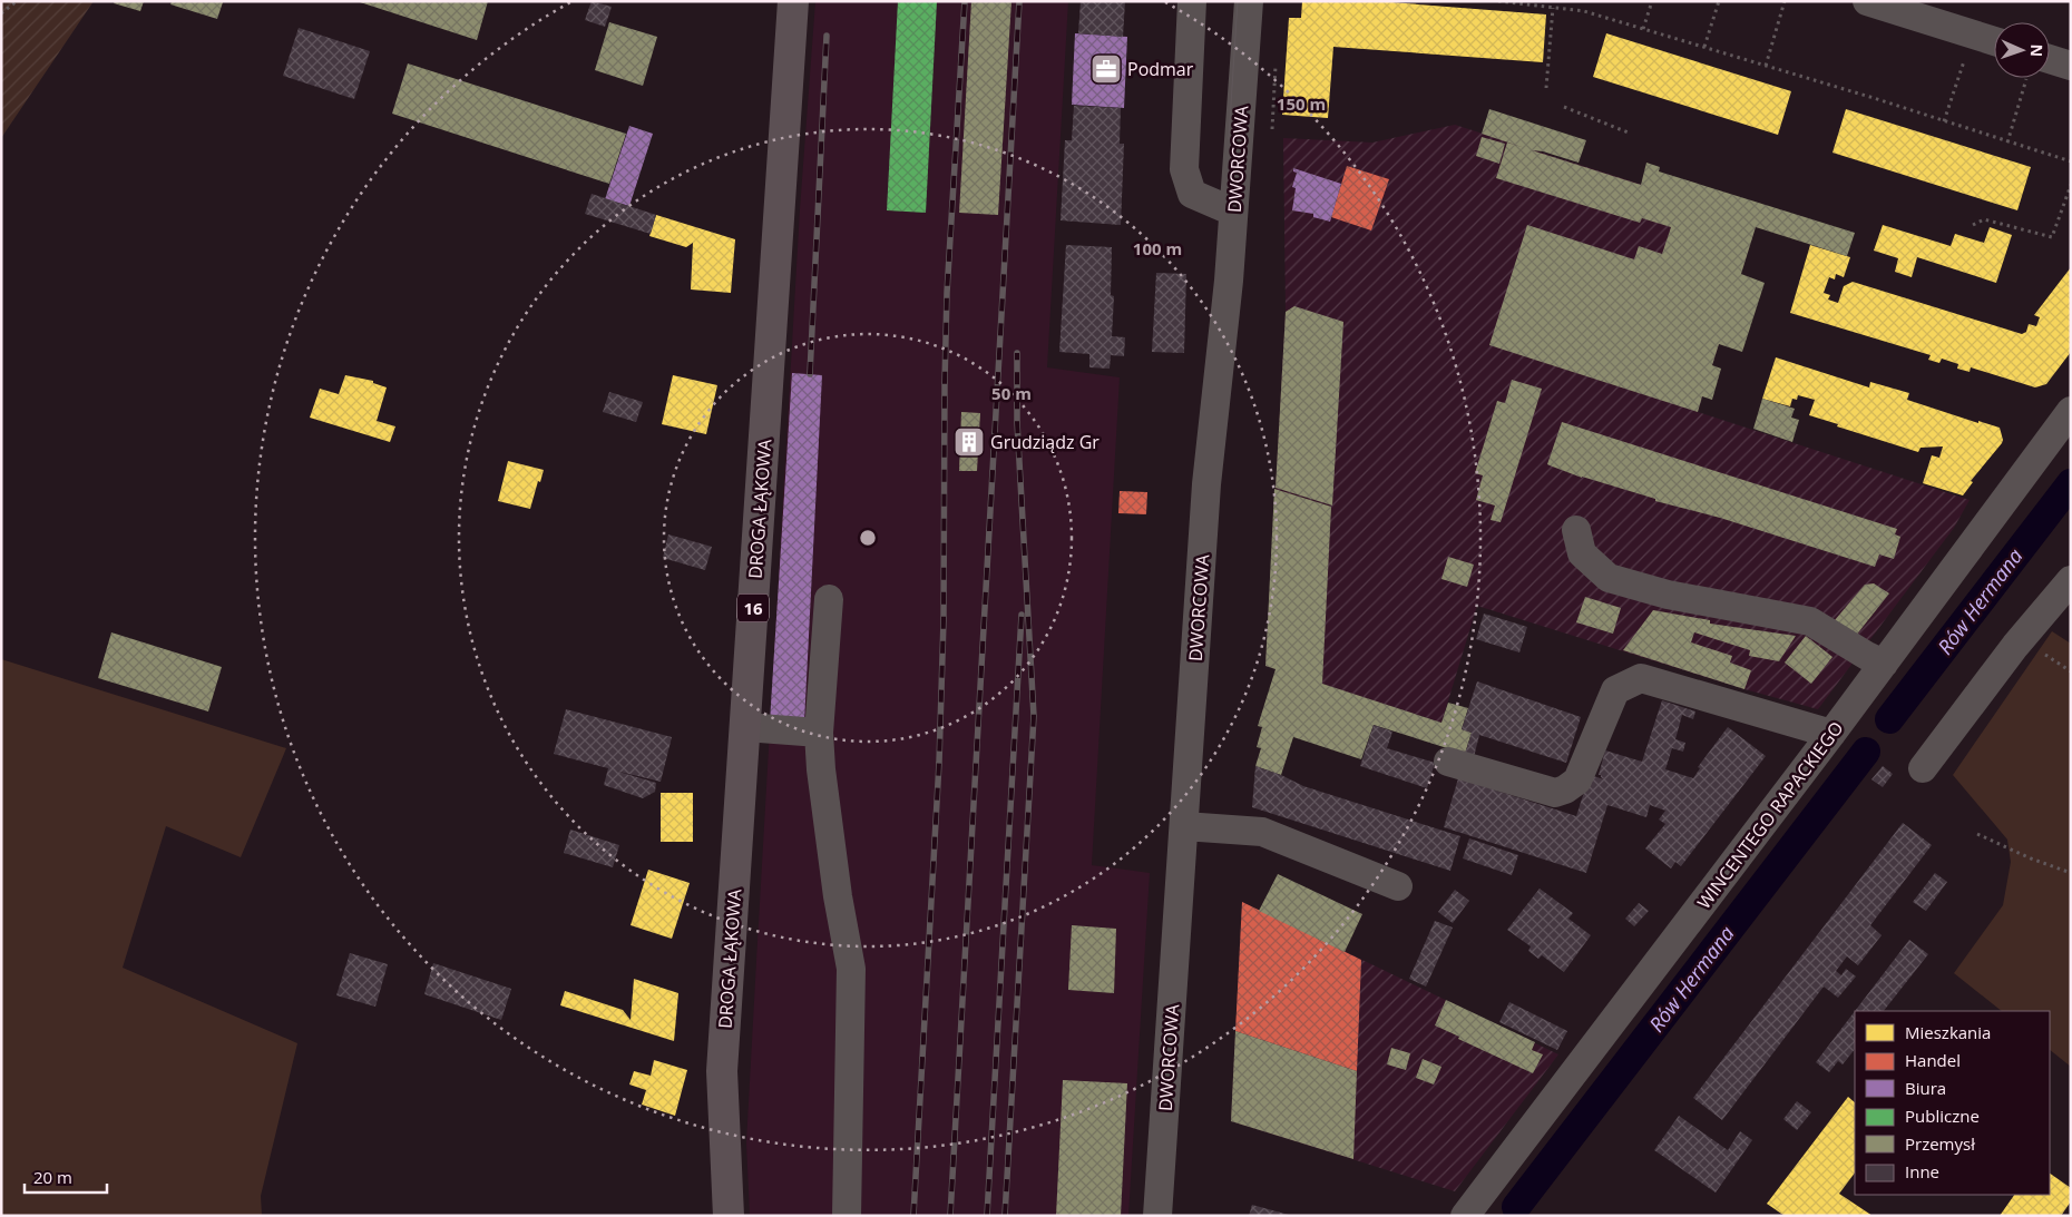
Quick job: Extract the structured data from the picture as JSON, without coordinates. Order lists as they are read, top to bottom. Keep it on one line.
{"streets":{"main road":["DROGA ŁĄKOWA","16"],"street":["DWORCOWA","WINCENTEGO RAPACKIEGO"]},"water":["Rów Hermana"],"places":{"office":["Podmar"],"building":["Grudziądz Gr"]},"legend":["Mieszkania","Handel","Biura","Publiczne","Przemysł","Inne"],"scale_bar":"20 m","north":"right","rings":["150 m","100 m","50 m"]}
